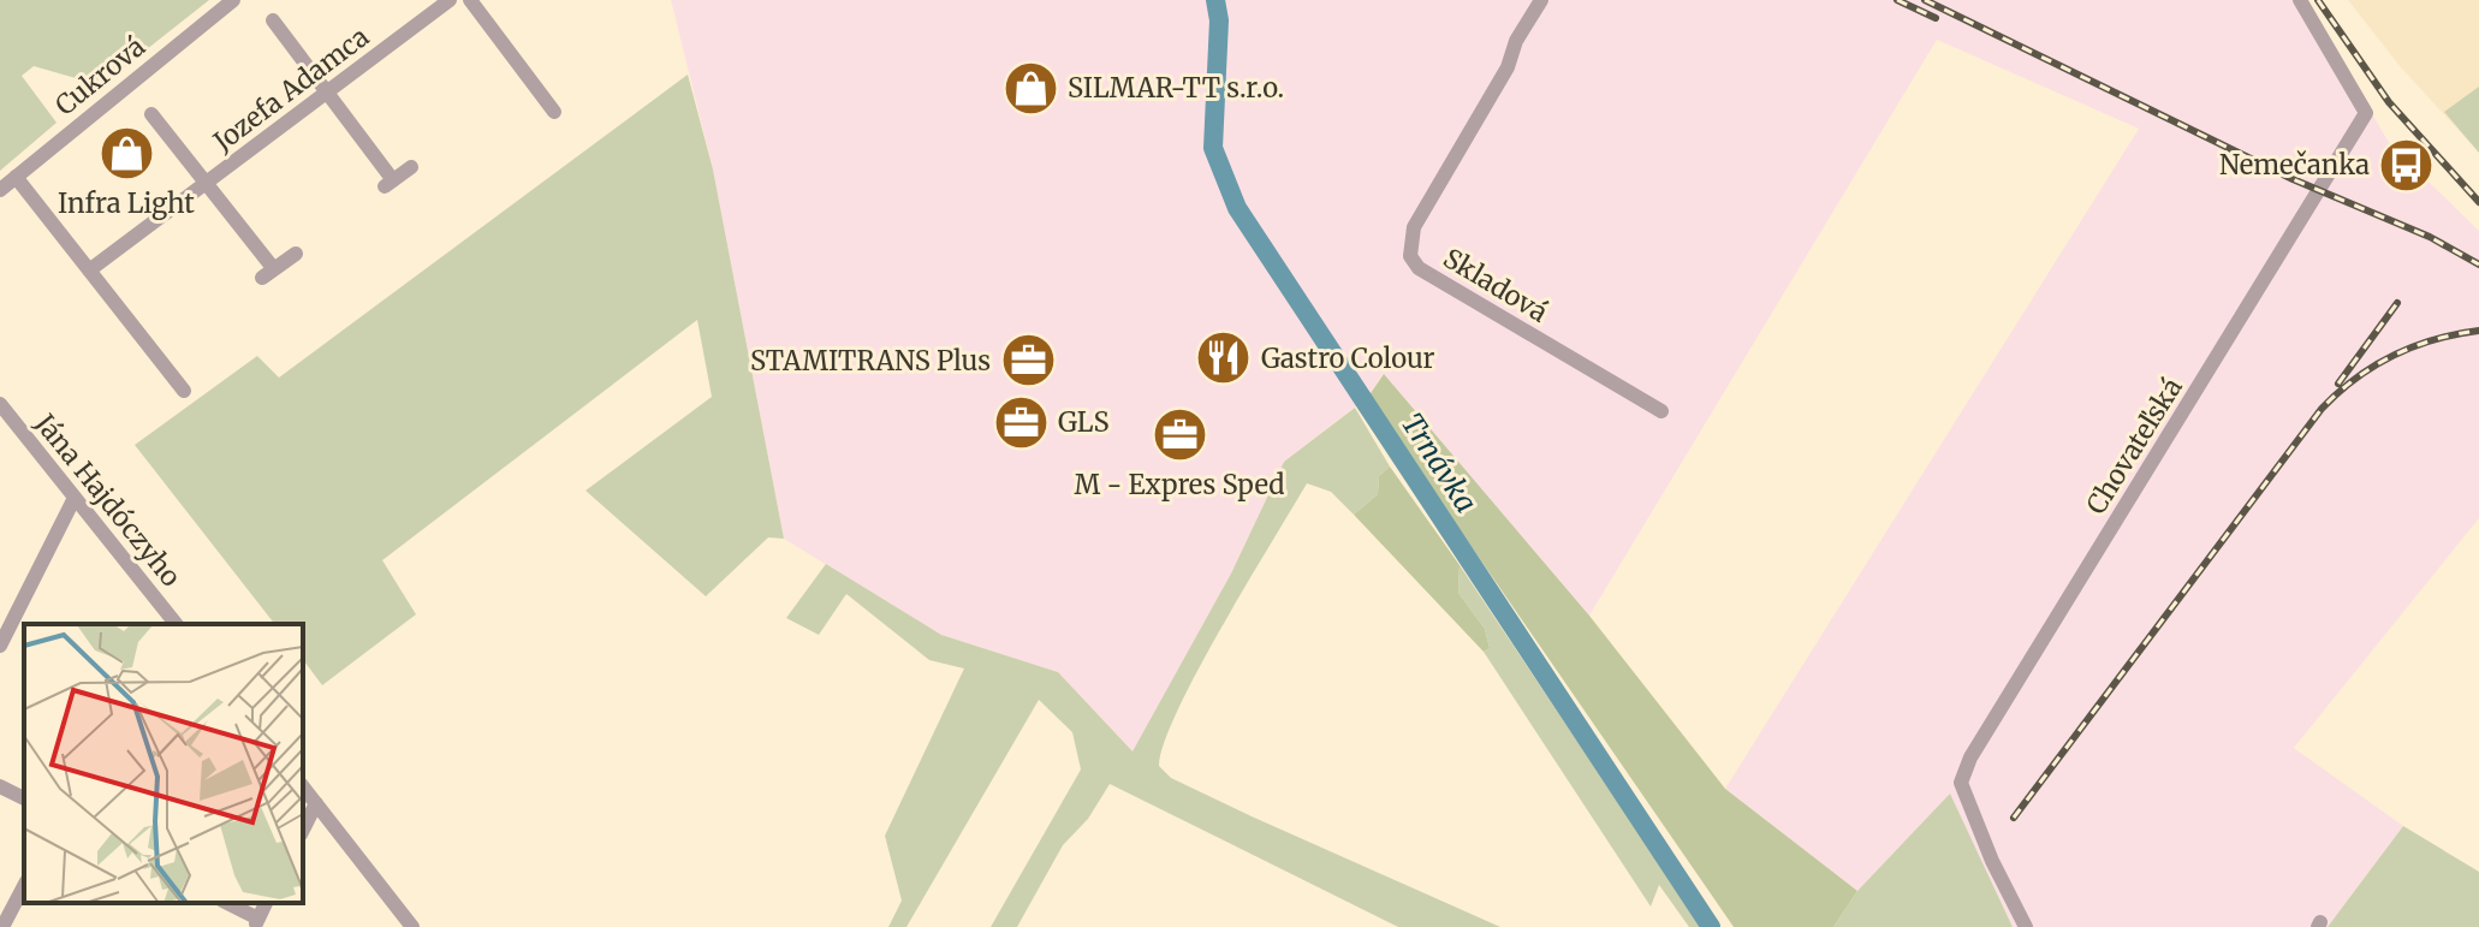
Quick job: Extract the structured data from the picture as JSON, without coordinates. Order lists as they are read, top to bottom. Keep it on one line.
{"streets":{"street":["Cukrová","Jozefa Adamca","Skladová","Chovateľská","Jána Hajdóczyho"]},"water":["Trnávka"],"places":{"shop":["SILMAR-TT s.r.o.","Infra Light"],"bus stop":["Nemečanka"],"restaurant":["Gastro Colour"],"office":["STAMITRANS Plus","GLS","M - Expres Sped"]}}
